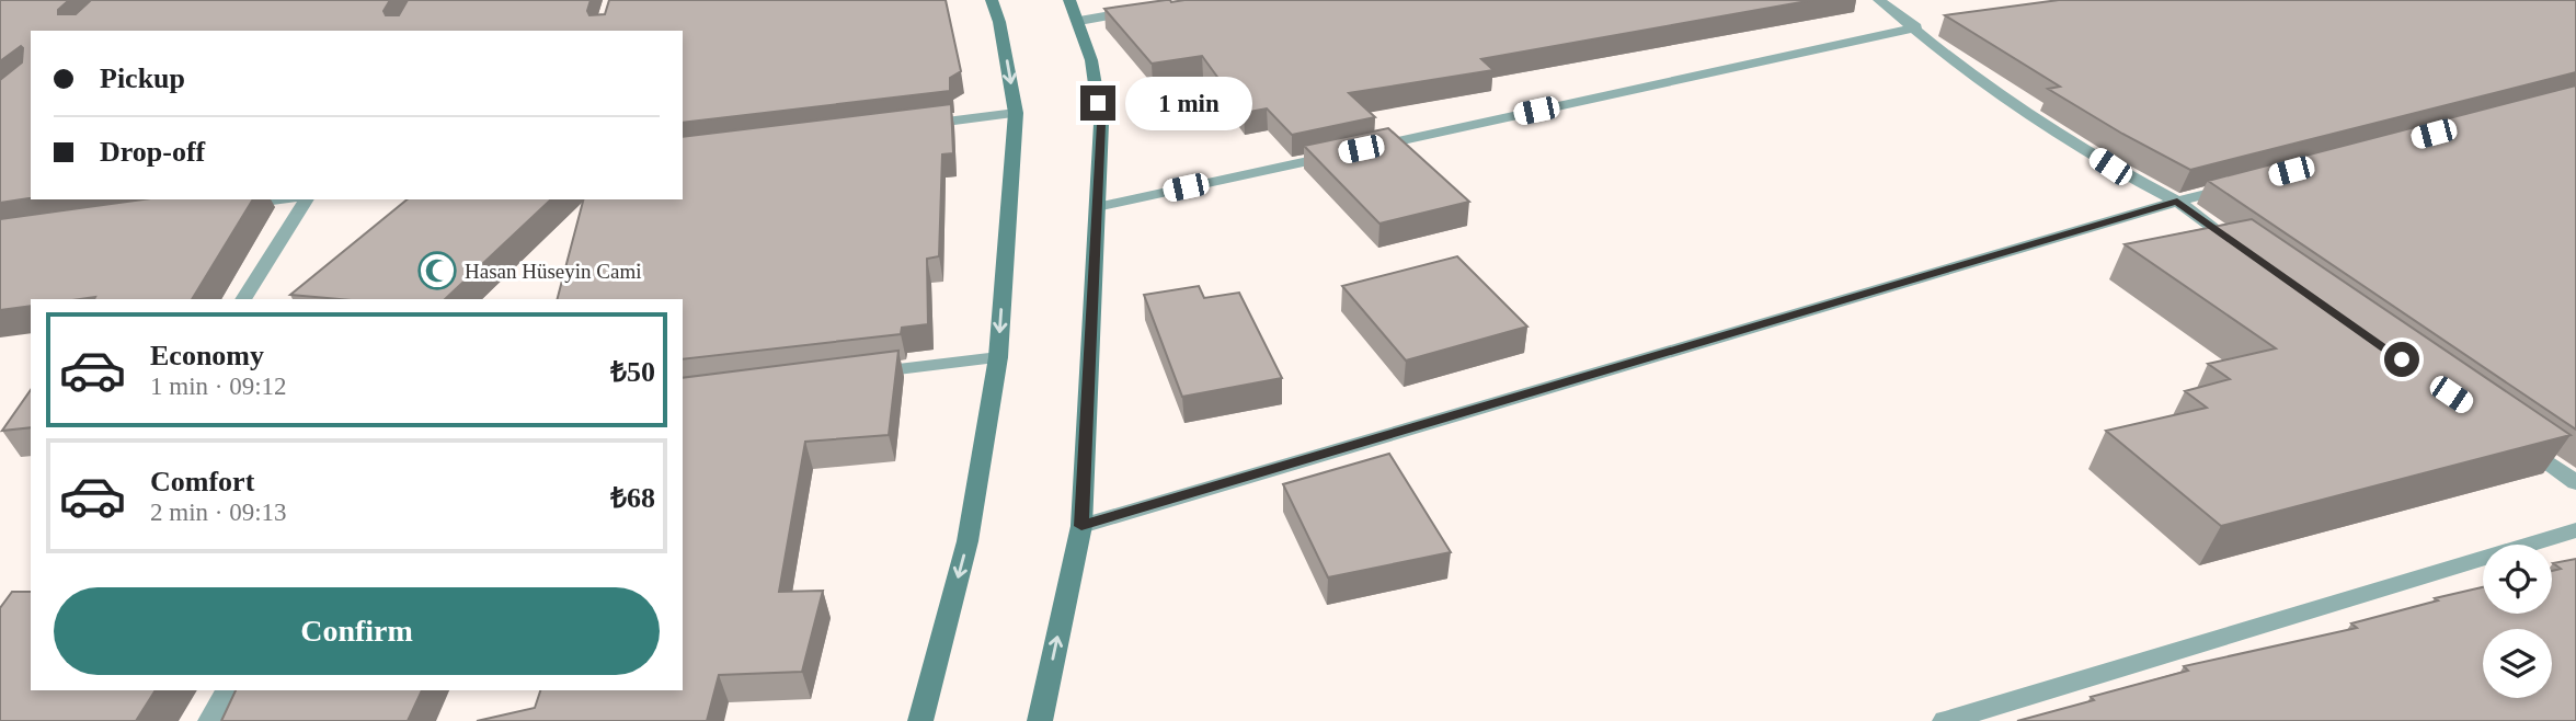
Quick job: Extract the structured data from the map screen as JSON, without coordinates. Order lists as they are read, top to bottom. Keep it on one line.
{"places":{"mosque":["Hasan Hüseyin Cami"]},"page":{"banner":["Pickup","Drop-off"],"bubble":"1 min","list":[{"name":"Economy","note":"1 min · 09:12","value":"₺50"},{"name":"Comfort","note":"2 min · 09:13","value":"₺68"}],"buttons":"Confirm"}}
